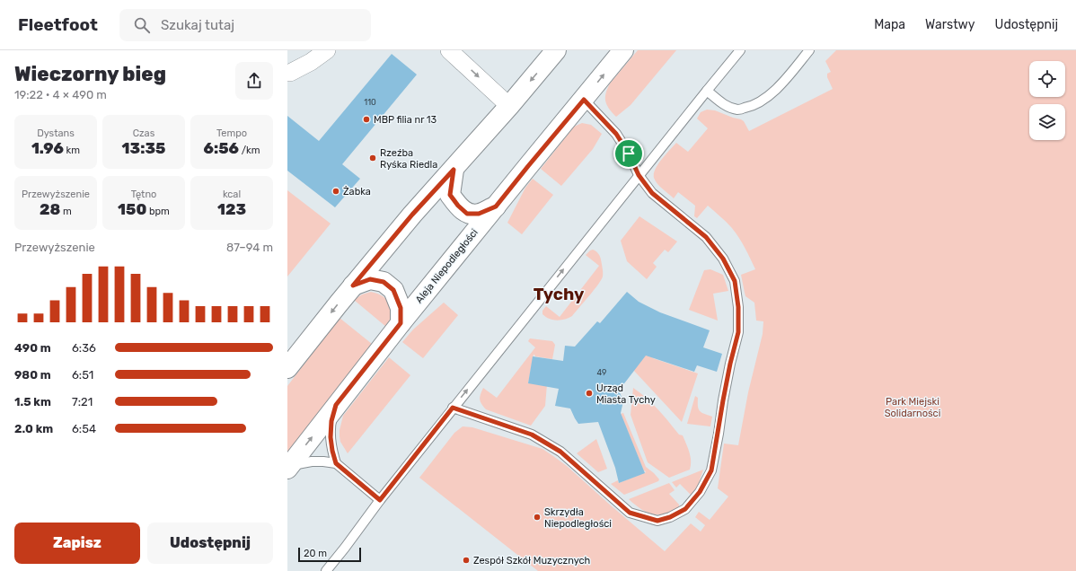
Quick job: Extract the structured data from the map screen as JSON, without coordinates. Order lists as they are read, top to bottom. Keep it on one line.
{"streets":{"street":["Aleja Niepodległości"]},"districts":["Tychy"],"parks":["Park Miejski Solidarności"],"places":["MBP filia nr 13","Rzeźba Ryśka Riedla","Żabka","Urząd Miasta Tychy","Skrzydła Niepodległości","Zespół Szkół Muzycznych"],"house_numbers":["110","49"],"scale_bar":"20 m","page":{"header":"Fleetfoot","search":"Szukaj tutaj","nav":["Mapa","Warstwy","Udostępnij"],"heading":["Wieczorny bieg","19:22 · 4 × 490 m"],"stats":[["Dystans","1.96 km"],["Czas","13:35"],["Tempo","6:56 /km"],["Przewyższenie","28 m"],["Tętno","150 bpm"],["kcal","123"]],"chart":["Przewyższenie","87–94 m"],"list":[{"name":"490 m","note":"6:36"},{"name":"980 m","note":"6:51"},{"name":"1.5 km","note":"7:21"},{"name":"2.0 km","note":"6:54"}],"buttons":["Zapisz","Udostępnij"],"scale":"20 m"}}
